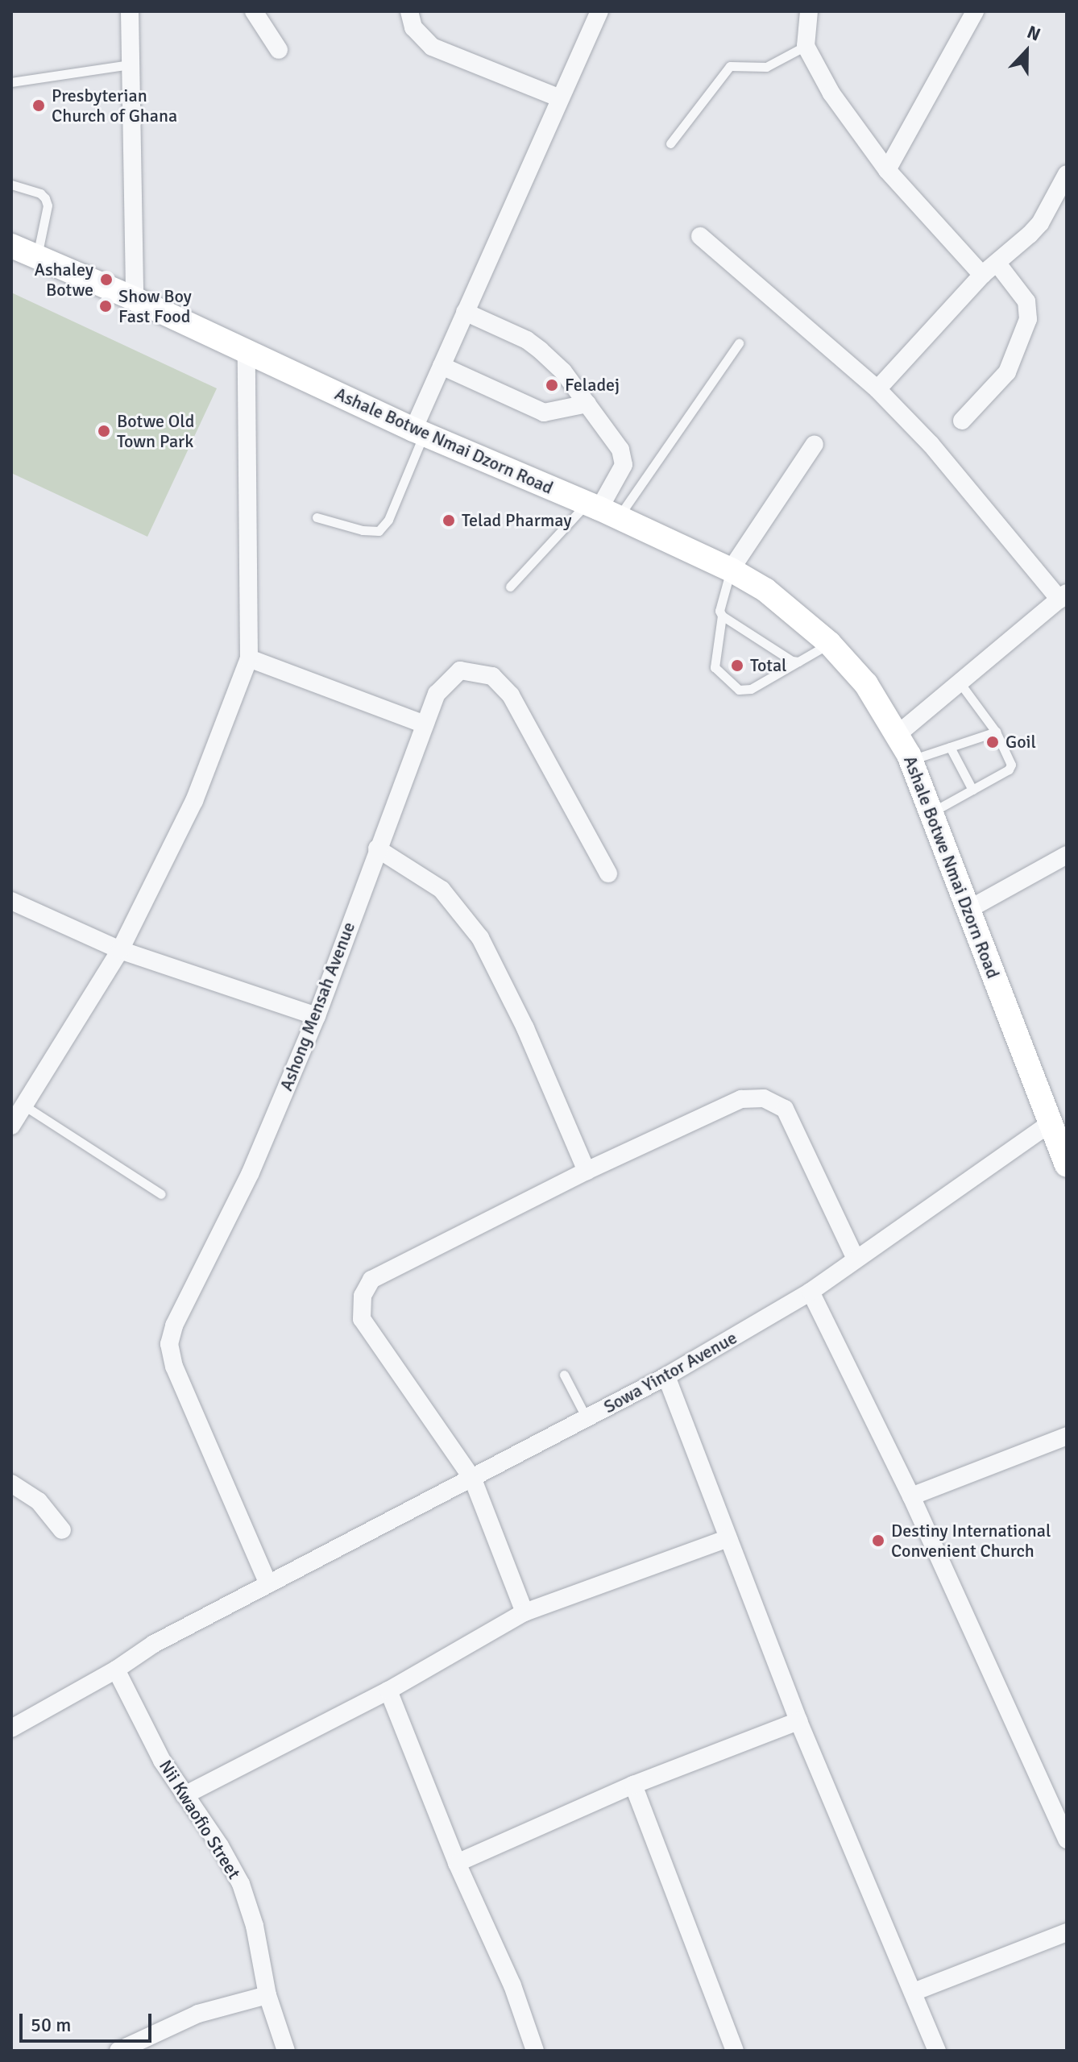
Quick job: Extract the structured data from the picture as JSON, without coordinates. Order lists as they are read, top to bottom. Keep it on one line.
{"streets":{"main road":["Ashale Botwe Nmai Dzorn Road"],"street":["Ashong Mensah Avenue","Sowa Yintor Avenue","Nii Kwaofio Street"]},"crossings":[["Ashale Botwe Nmai Dzorn Road","Sowa Yintor Avenue"],["Ashong Mensah Avenue","Sowa Yintor Avenue"],["Sowa Yintor Avenue","Nii Kwaofio Street"]],"places":["Presbyterian Church of Ghana","Ashaley Botwe","Show Boy Fast Food","Feladej","Botwe Old Town Park","Telad Pharmay","Total","Goil","Destiny International Convenient Church"],"scale_bar":"50 m","north":"top"}
